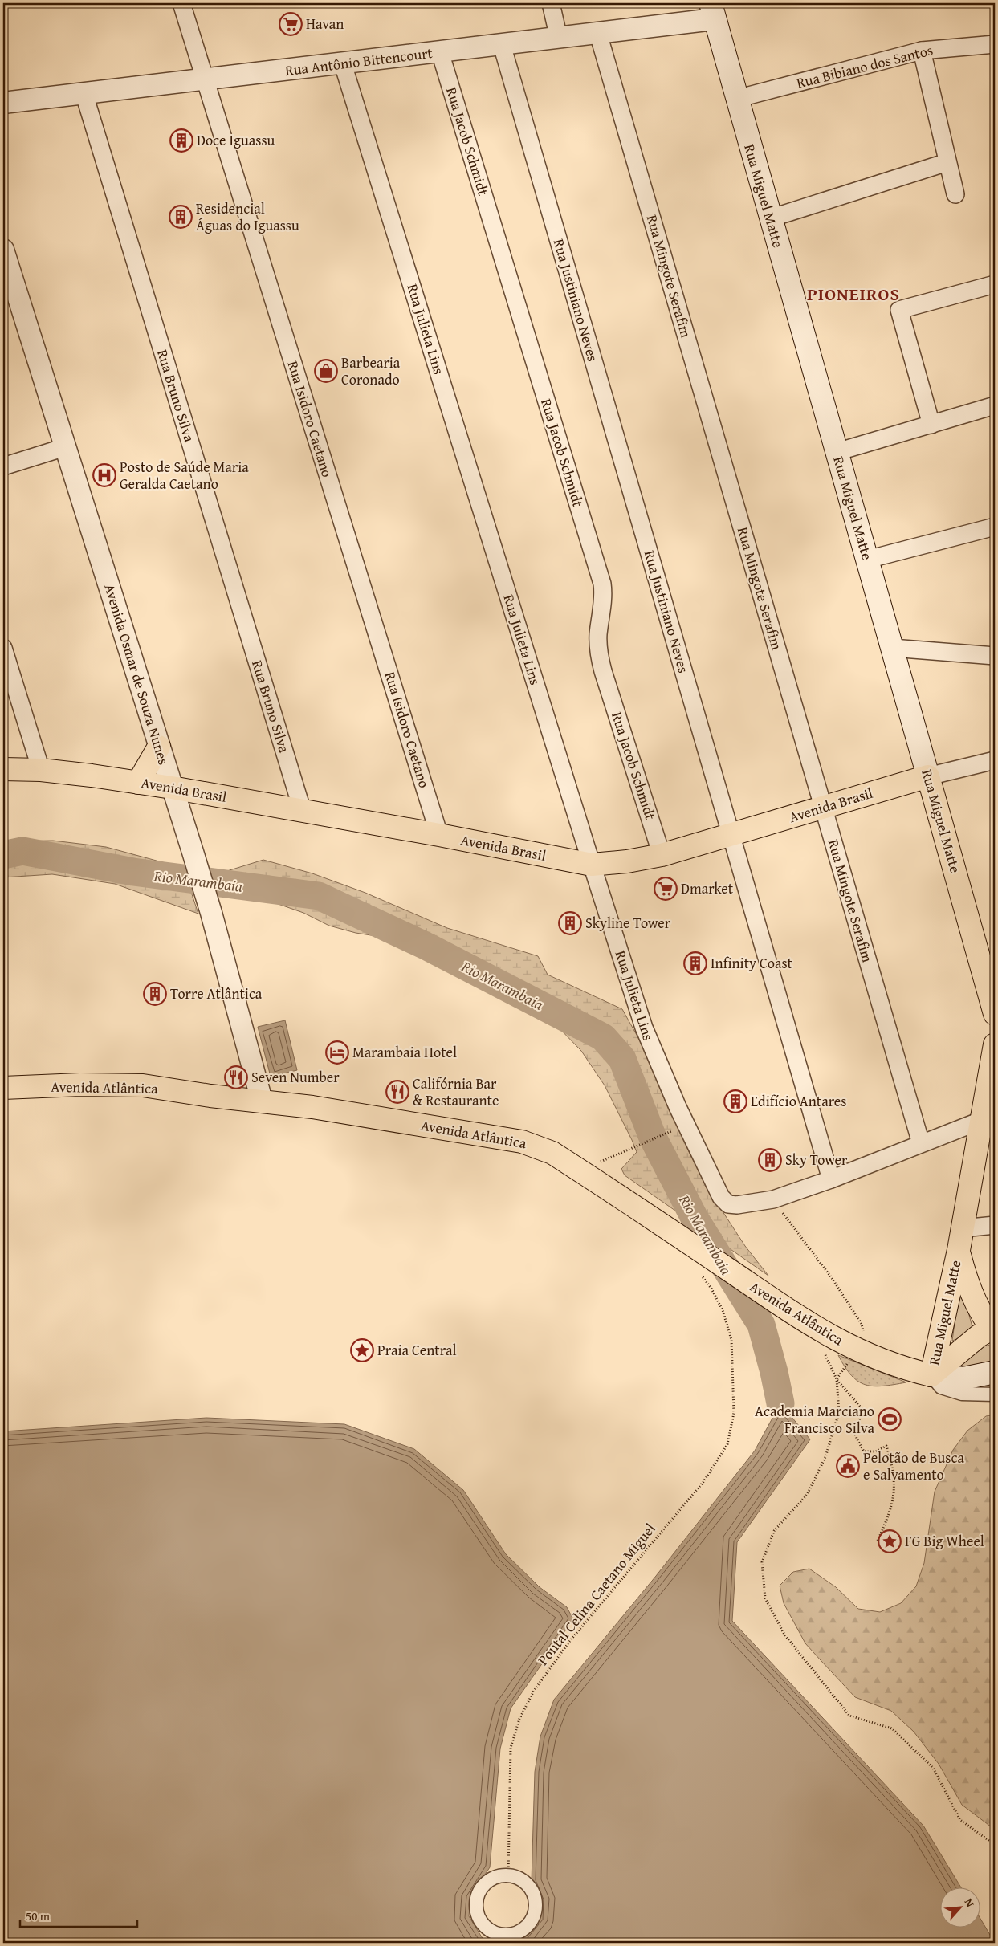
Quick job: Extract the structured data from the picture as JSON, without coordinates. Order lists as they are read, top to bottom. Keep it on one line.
{"streets":{"main road":["Rua Miguel Matte","Avenida Brasil","Avenida Atlântica"],"street":["Rua Antônio Bittencourt","Rua Bibiano dos Santos","Rua Jacob Schmidt","Rua Mingote Serafim","Rua Justiniano Neves","Rua Julieta Lins","Rua Bruno Silva","Rua Isidoro Caetano","Avenida Osmar de Souza Nunes"],"path":["Pontal Celina Caetano Miguel"]},"crossings":[["Rua Antônio Bittencourt","Rua Jacob Schmidt"],["Rua Antônio Bittencourt","Rua Miguel Matte"],["Rua Antônio Bittencourt","Rua Mingote Serafim"],["Rua Antônio Bittencourt","Rua Justiniano Neves"],["Rua Antônio Bittencourt","Rua Julieta Lins"],["Rua Antônio Bittencourt","Rua Bruno Silva"],["Rua Antônio Bittencourt","Rua Isidoro Caetano"],["Rua Bibiano dos Santos","Rua Miguel Matte"],["Rua Jacob Schmidt","Avenida Brasil"],["Rua Miguel Matte","Avenida Brasil"],["Rua Miguel Matte","Avenida Atlântica"],["Rua Mingote Serafim","Avenida Brasil"],["Rua Justiniano Neves","Avenida Brasil"],["Rua Julieta Lins","Avenida Brasil"],["Rua Bruno Silva","Avenida Brasil"],["Rua Isidoro Caetano","Avenida Brasil"],["Avenida Osmar de Souza Nunes","Avenida Brasil"],["Avenida Osmar de Souza Nunes","Avenida Atlântica"]],"districts":["PIONEIROS"],"water":["Rio Marambaia"],"places":{"supermarket":["Havan","Dmarket"],"building":["Doce Iguassu","Residencial Águas do Iguassu","Skyline Tower","Infinity Coast","Torre Atlântica","Edifício Antares","Sky Tower"],"shop":["Barbearia Coronado"],"hospital":["Posto de Saúde Maria Geralda Caetano"],"hotel":["Marambaia Hotel"],"restaurant":["Seven Number","Califórnia Bar & Restaurante"],"place":["Praia Central","FG Big Wheel"],"sports":["Academia Marciano Francisco Silva"],"public building":["Pelotão de Busca e Salvamento"]},"scale_bar":"50 m","north":"top right"}
